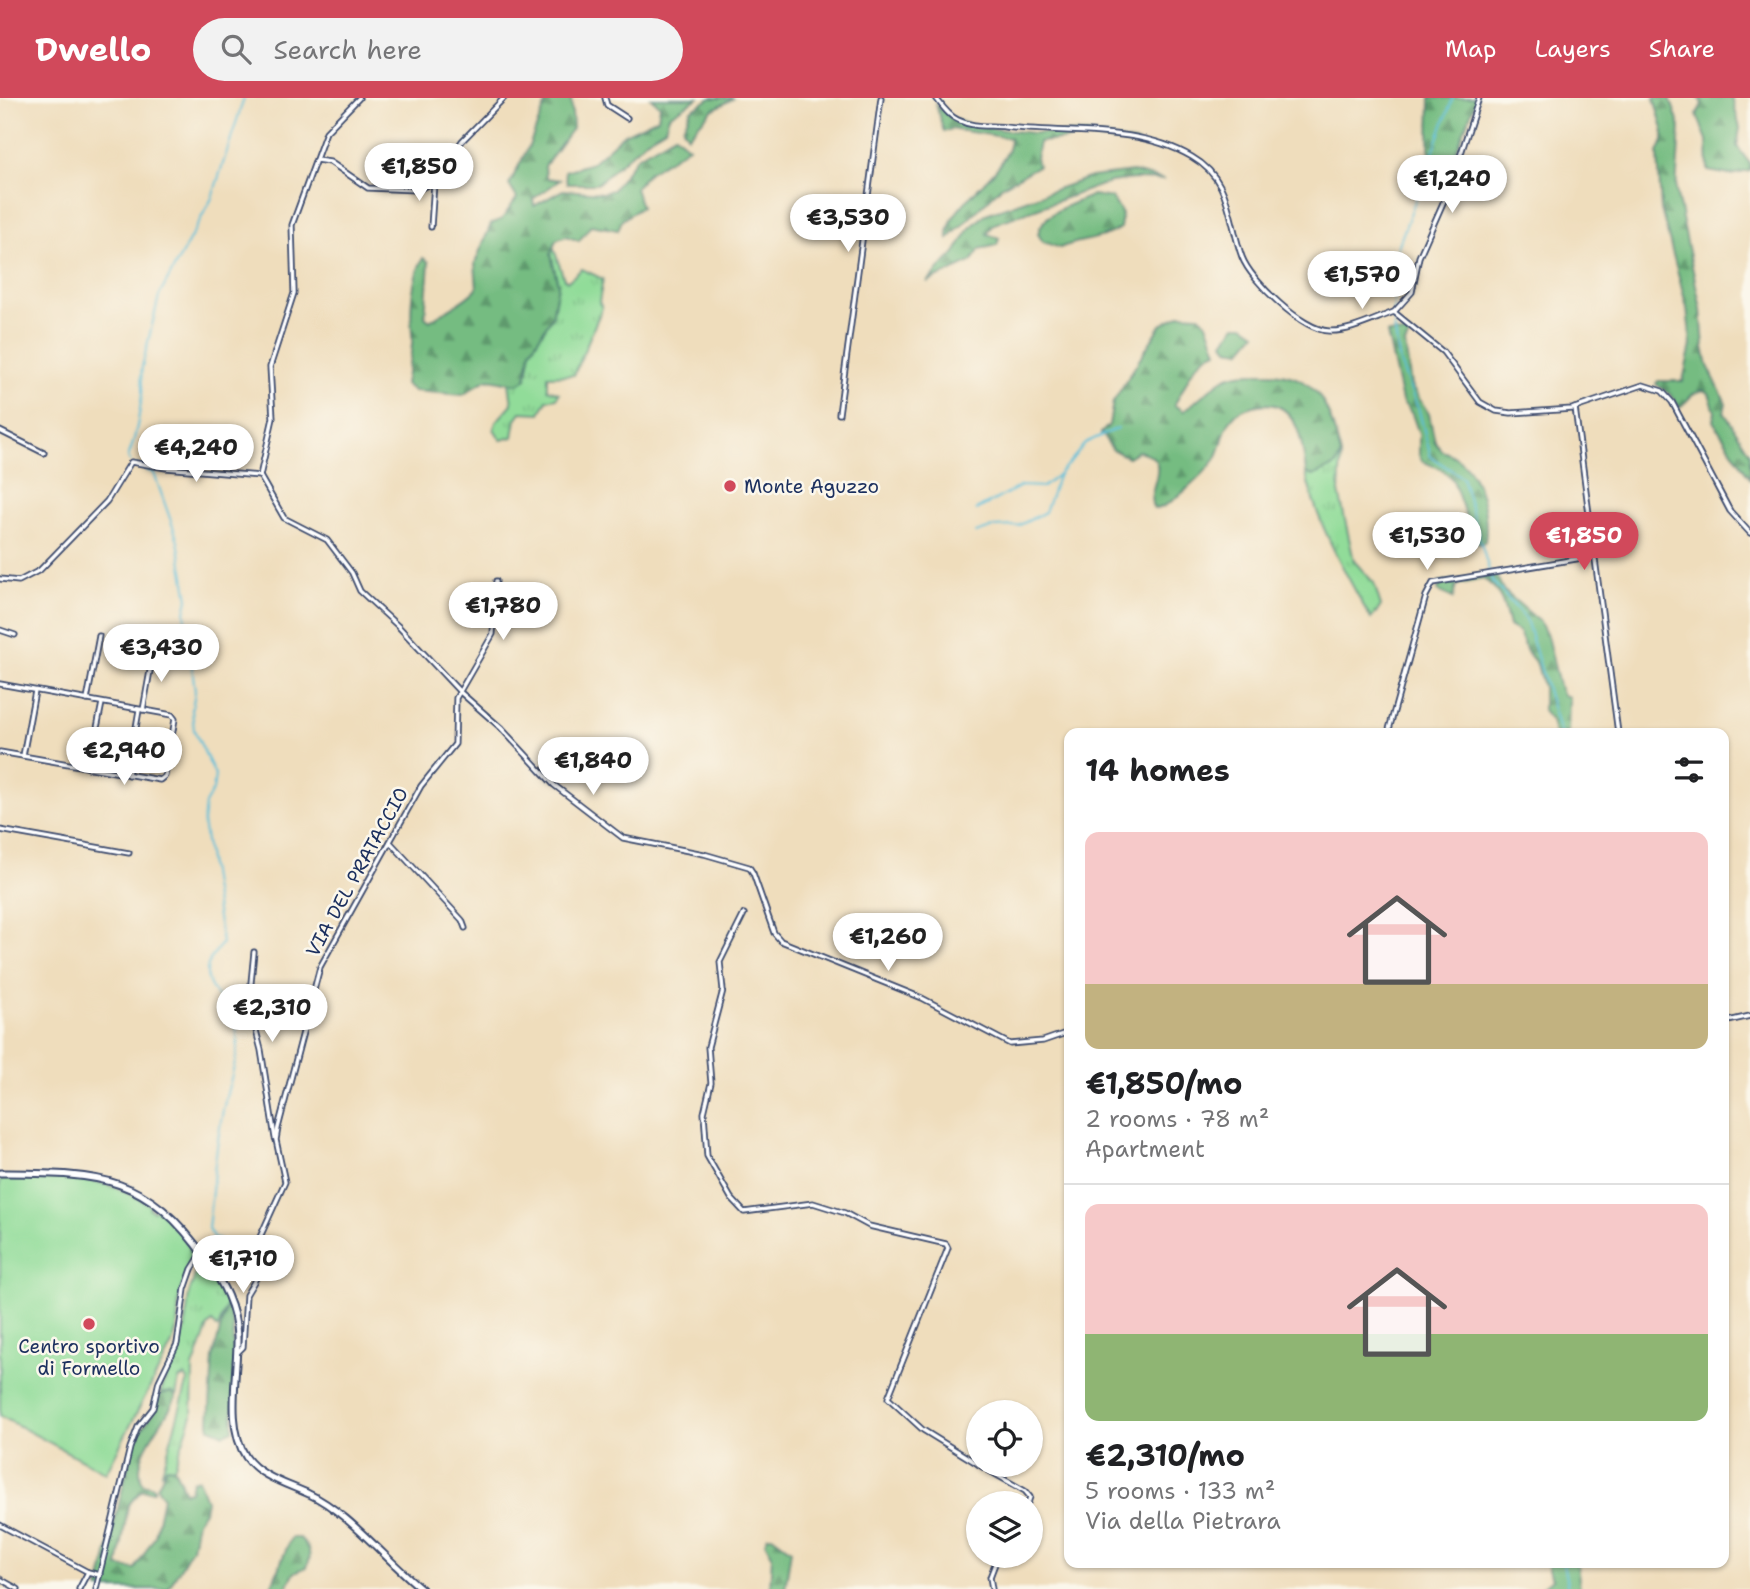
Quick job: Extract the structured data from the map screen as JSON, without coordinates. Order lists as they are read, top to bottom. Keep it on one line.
{"streets":{"street":["VIA DEL PRATACCIO"]},"places":["Monte Aguzzo","Centro sportivo di Formello"],"page":{"header":"Dwello","search":"Search here","nav":["Map","Layers","Share"],"price":["€1,850","€1,240","€3,530","€1,570","€4,240","€1,530","€1,850","€1,780","€3,430","€2,940","€1,840","€1,260","€2,310","€1,710"],"heading":"14 homes","list":[{"name":"€1,850/mo","note":"2 rooms · 78 m² · Apartment"},{"name":"€2,310/mo","note":"5 rooms · 133 m² · Via della Pietrara"}]}}
